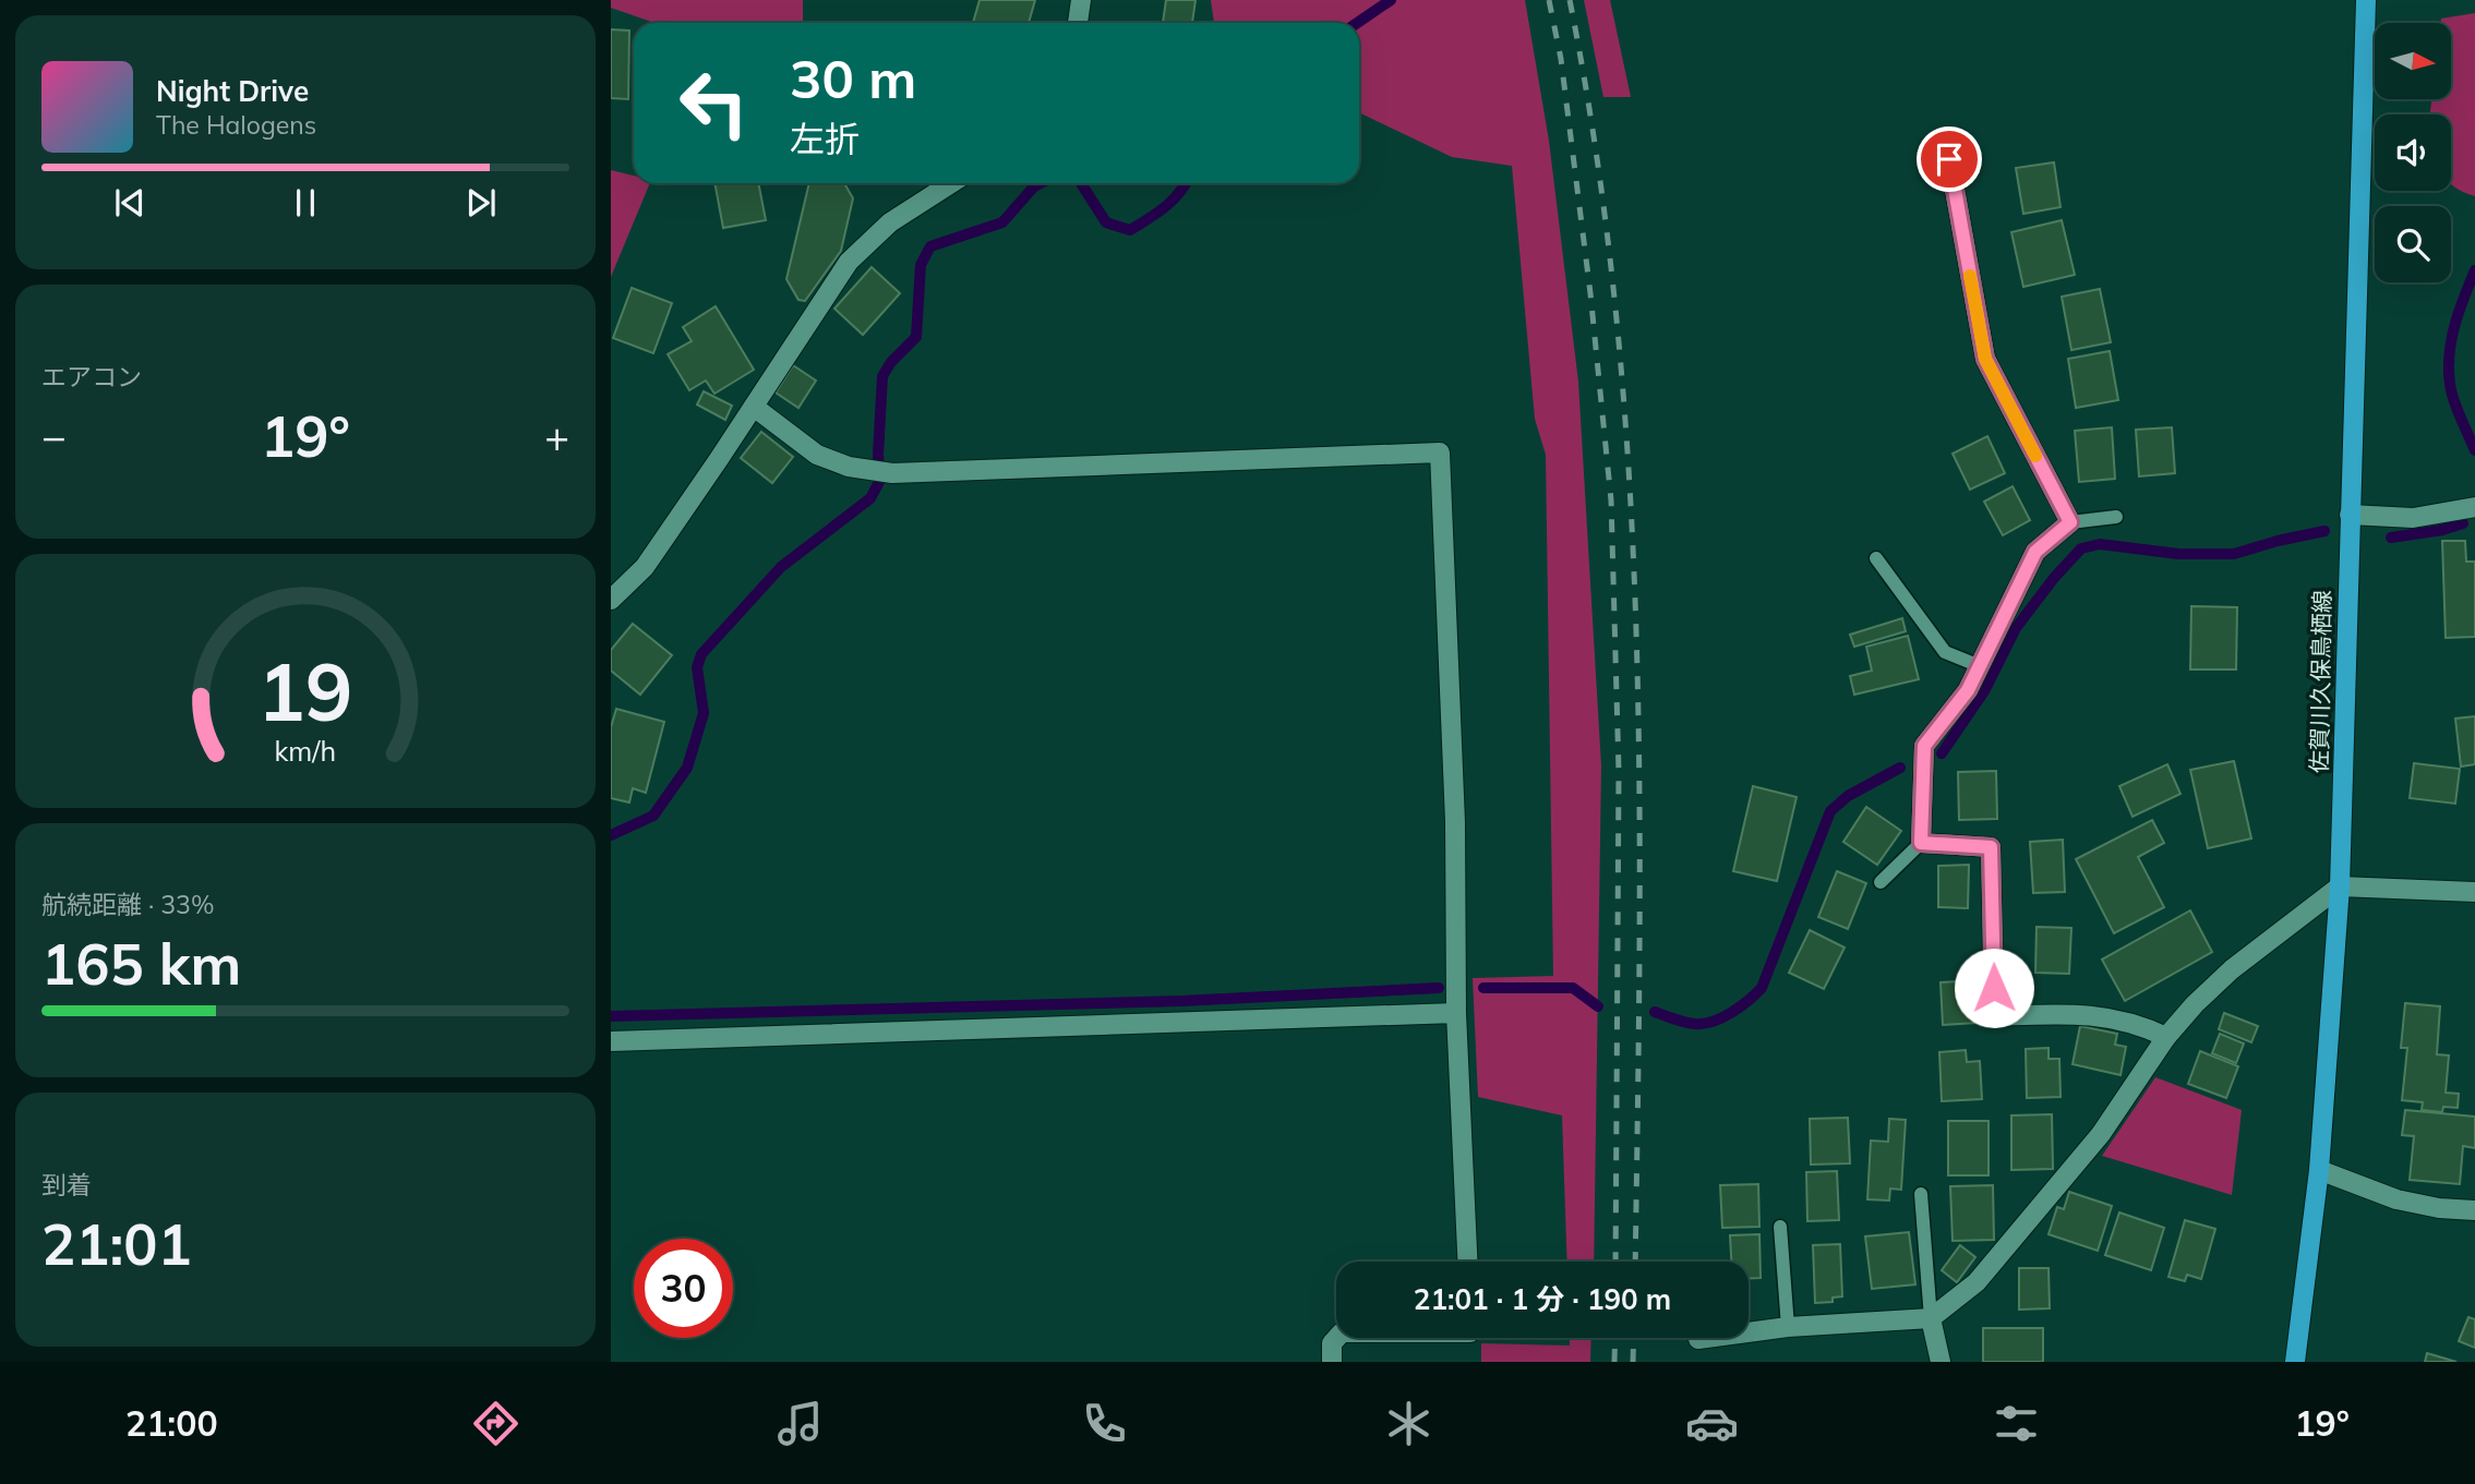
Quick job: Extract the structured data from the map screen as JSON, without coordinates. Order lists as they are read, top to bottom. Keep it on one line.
{"streets":{"main road":["佐賀川久保鳥栖線"]},"north":"right","page":{"turn":["30 m","左折"],"song":["Night Drive","The Halogens"],"tile":["エアコン",["航続距離 · 33%","165 km"],["到着","21:01"]],"heat":["−","19°","+"],"limit":"30","trip":"21:01 · 1 分 · 190 m","tabs":["21:00","19°"],"gauge":["19","km/h"]}}
